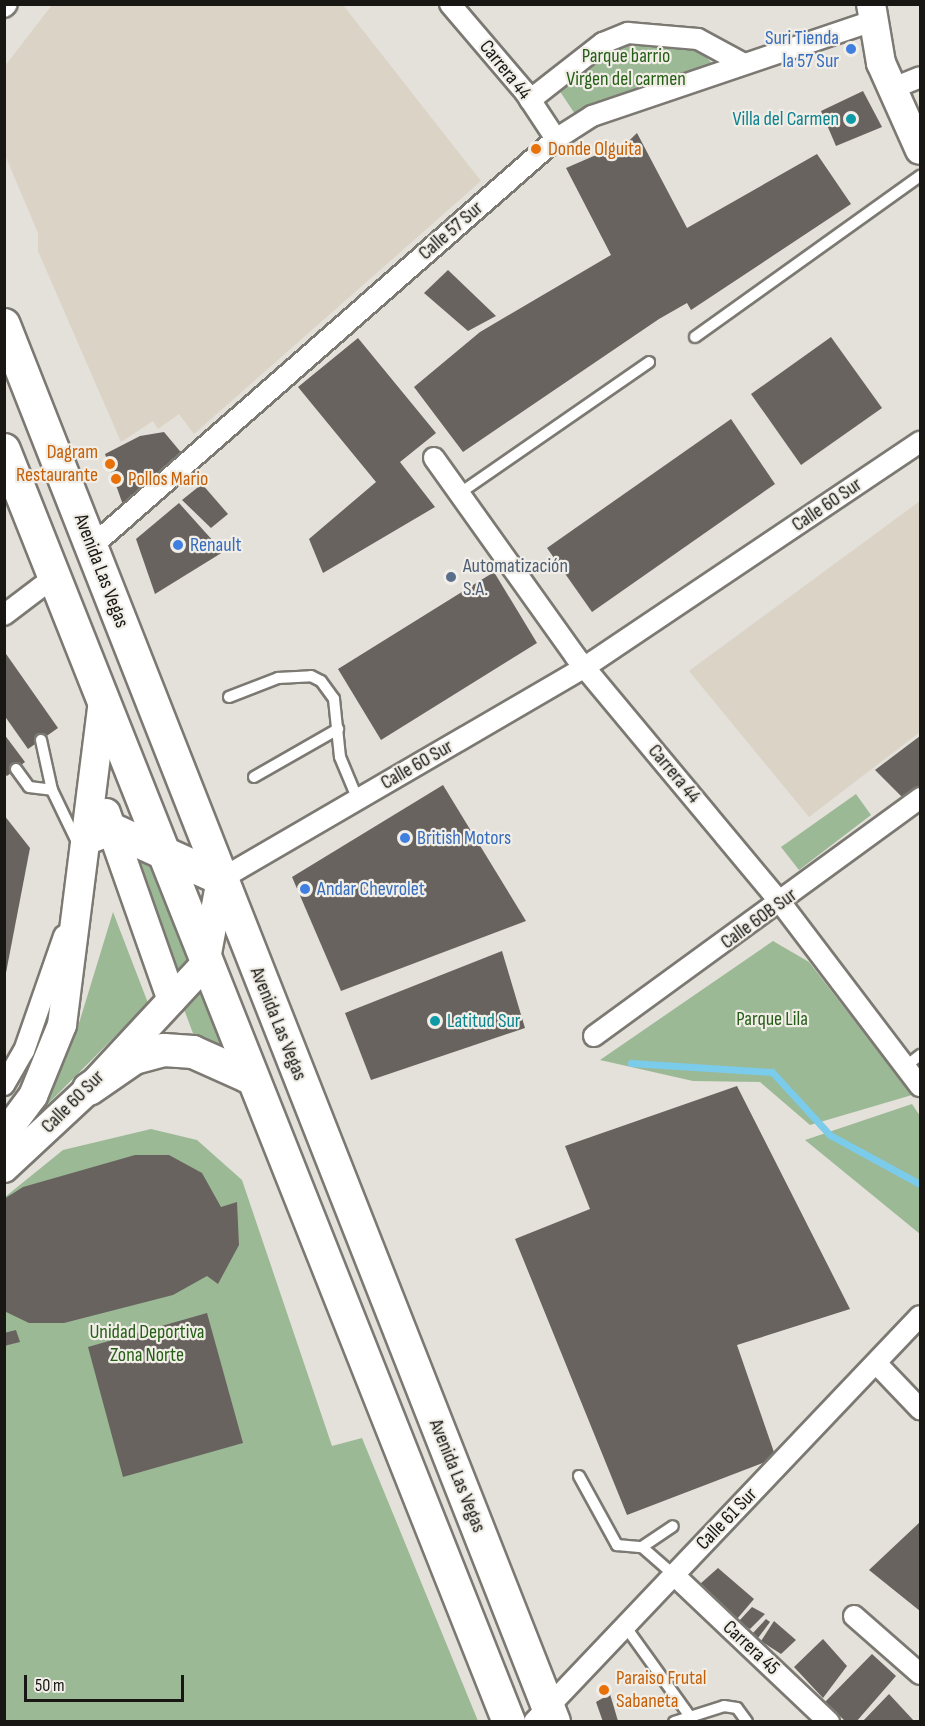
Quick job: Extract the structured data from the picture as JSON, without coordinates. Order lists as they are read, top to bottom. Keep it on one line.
{"streets":{"main road":["Calle 60 Sur","Avenida Las Vegas"],"street":["Carrera 44","Calle 57 Sur","Calle 60B Sur","Calle 61 Sur","Carrera 45"]},"crossings":[["Carrera 44","Calle 57 Sur"],["Carrera 44","Calle 60 Sur"],["Carrera 44","Calle 60B Sur"],["Calle 57 Sur","Avenida Las Vegas"],["Calle 60 Sur","Avenida Las Vegas"],["Avenida Las Vegas","Calle 61 Sur"],["Calle 61 Sur","Carrera 45"]],"parks":["Parque barrio Virgen del carmen","Parque Lila","Unidad Deportiva Zona Norte"],"places":["Suri Tienda la 57 Sur","Villa del Carmen","Donde Olguita","Dagram Restaurante","Pollos Mario","Renault","Automatización S.A.","British Motors","Andar Chevrolet","Latitud Sur","Paraiso Frutal Sabaneta"],"scale_bar":"50 m"}
